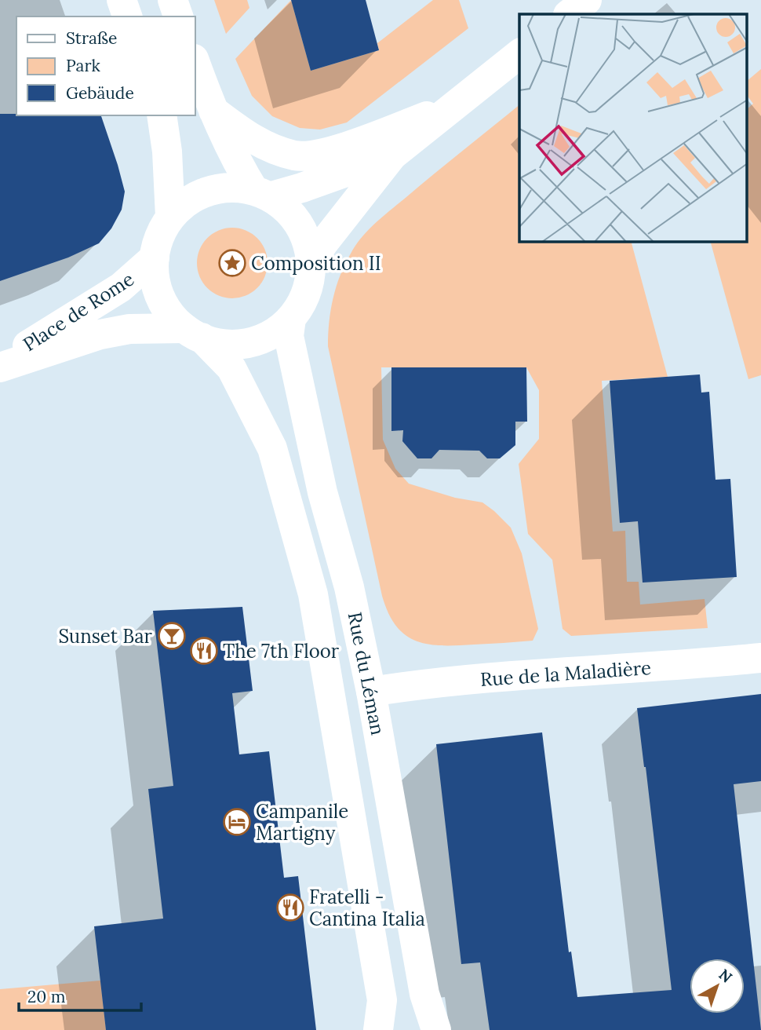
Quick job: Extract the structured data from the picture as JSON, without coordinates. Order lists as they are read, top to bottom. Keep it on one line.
{"streets":{"main road":["Place de Rome","Rue du Léman","Rue de la Maladière"]},"crossings":[["Place de Rome","Rue du Léman"],["Rue du Léman","Rue de la Maladière"]],"places":{"place":["Composition II"],"bar":["Sunset Bar"],"restaurant":["The 7th Floor","Fratelli - Cantina Italia"],"hotel":["Campanile Martigny"]},"legend":["Straße","Park","Gebäude"],"scale_bar":"20 m","north":"top right"}
